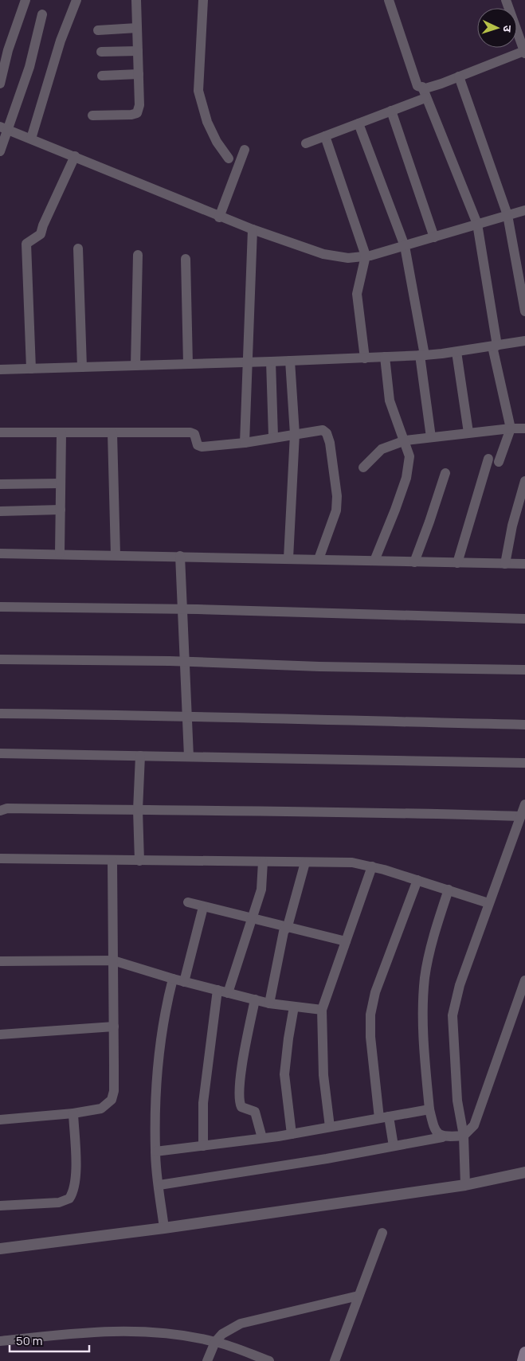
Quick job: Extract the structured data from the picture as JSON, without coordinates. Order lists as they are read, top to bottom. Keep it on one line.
{"scale_bar":"50 m","north":"right"}
